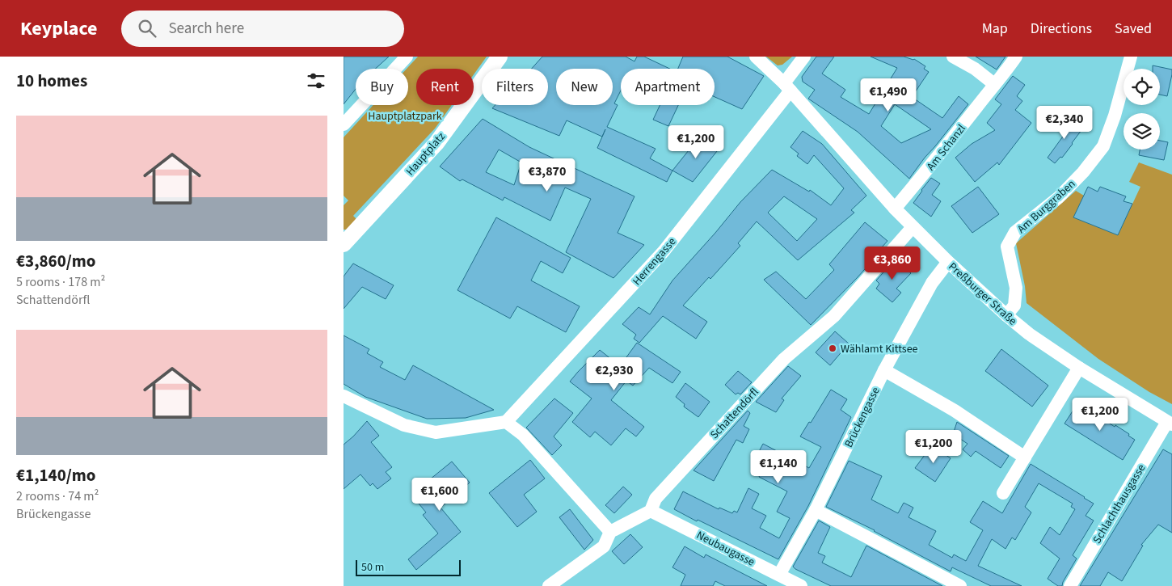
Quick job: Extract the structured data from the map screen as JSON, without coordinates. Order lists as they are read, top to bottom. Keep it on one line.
{"streets":{"street":["Am Schanzl","Hauptplatz","Am Burggraben","Herrengasse","Preßburger Straße","Schattendörfl","Brückengasse","Schlachthausgasse","Neubaugasse"]},"crossings":[["Am Schanzl","Preßburger Straße"],["Am Burggraben","Preßburger Straße"],["Herrengasse","Preßburger Straße"],["Preßburger Straße","Schattendörfl"],["Preßburger Straße","Brückengasse"],["Preßburger Straße","Schlachthausgasse"],["Schattendörfl","Neubaugasse"],["Brückengasse","Neubaugasse"]],"parks":["Hauptplatzpark"],"places":["Wählamt Kittsee"],"scale_bar":"50 m","page":{"header":"Keyplace","search":"Search here","nav":["Map","Directions","Saved"],"heading":"10 homes","chip":["Buy","Rent","Filters","New","Apartment"],"price":["€1,490","€2,340","€1,200","€3,870","€3,860","€2,930","€1,200","€1,200","€1,140","€1,600"],"list":[{"name":"€3,860/mo","note":"5 rooms · 178 m² · Schattendörfl"},{"name":"€1,140/mo","note":"2 rooms · 74 m² · Brückengasse"}],"scale":"50 m"}}
